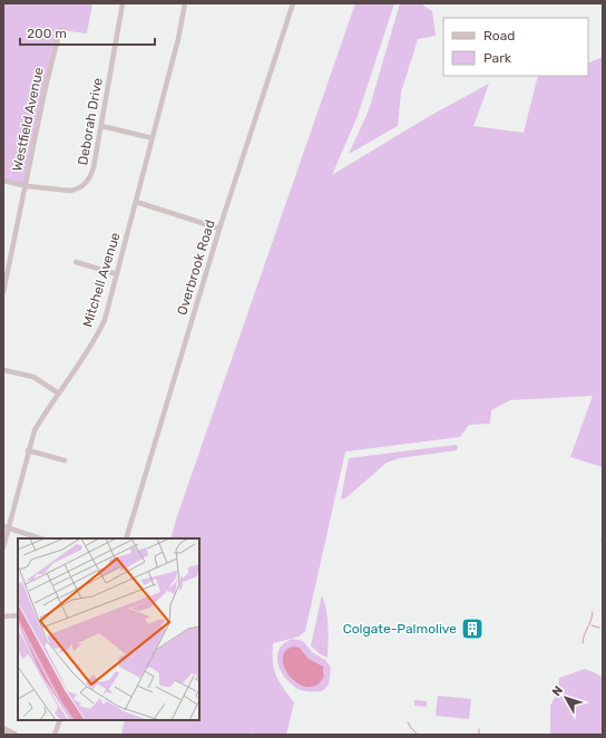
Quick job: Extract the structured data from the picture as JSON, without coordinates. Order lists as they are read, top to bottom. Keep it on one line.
{"streets":{"street":["Westfield Avenue","Deborah Drive","Overbrook Road","Mitchell Avenue"]},"crossings":[["Westfield Avenue","Deborah Drive"]],"places":{"building":["Colgate-Palmolive"]},"legend":["Road","Park"],"scale_bar":"200 m","north":"top left"}
